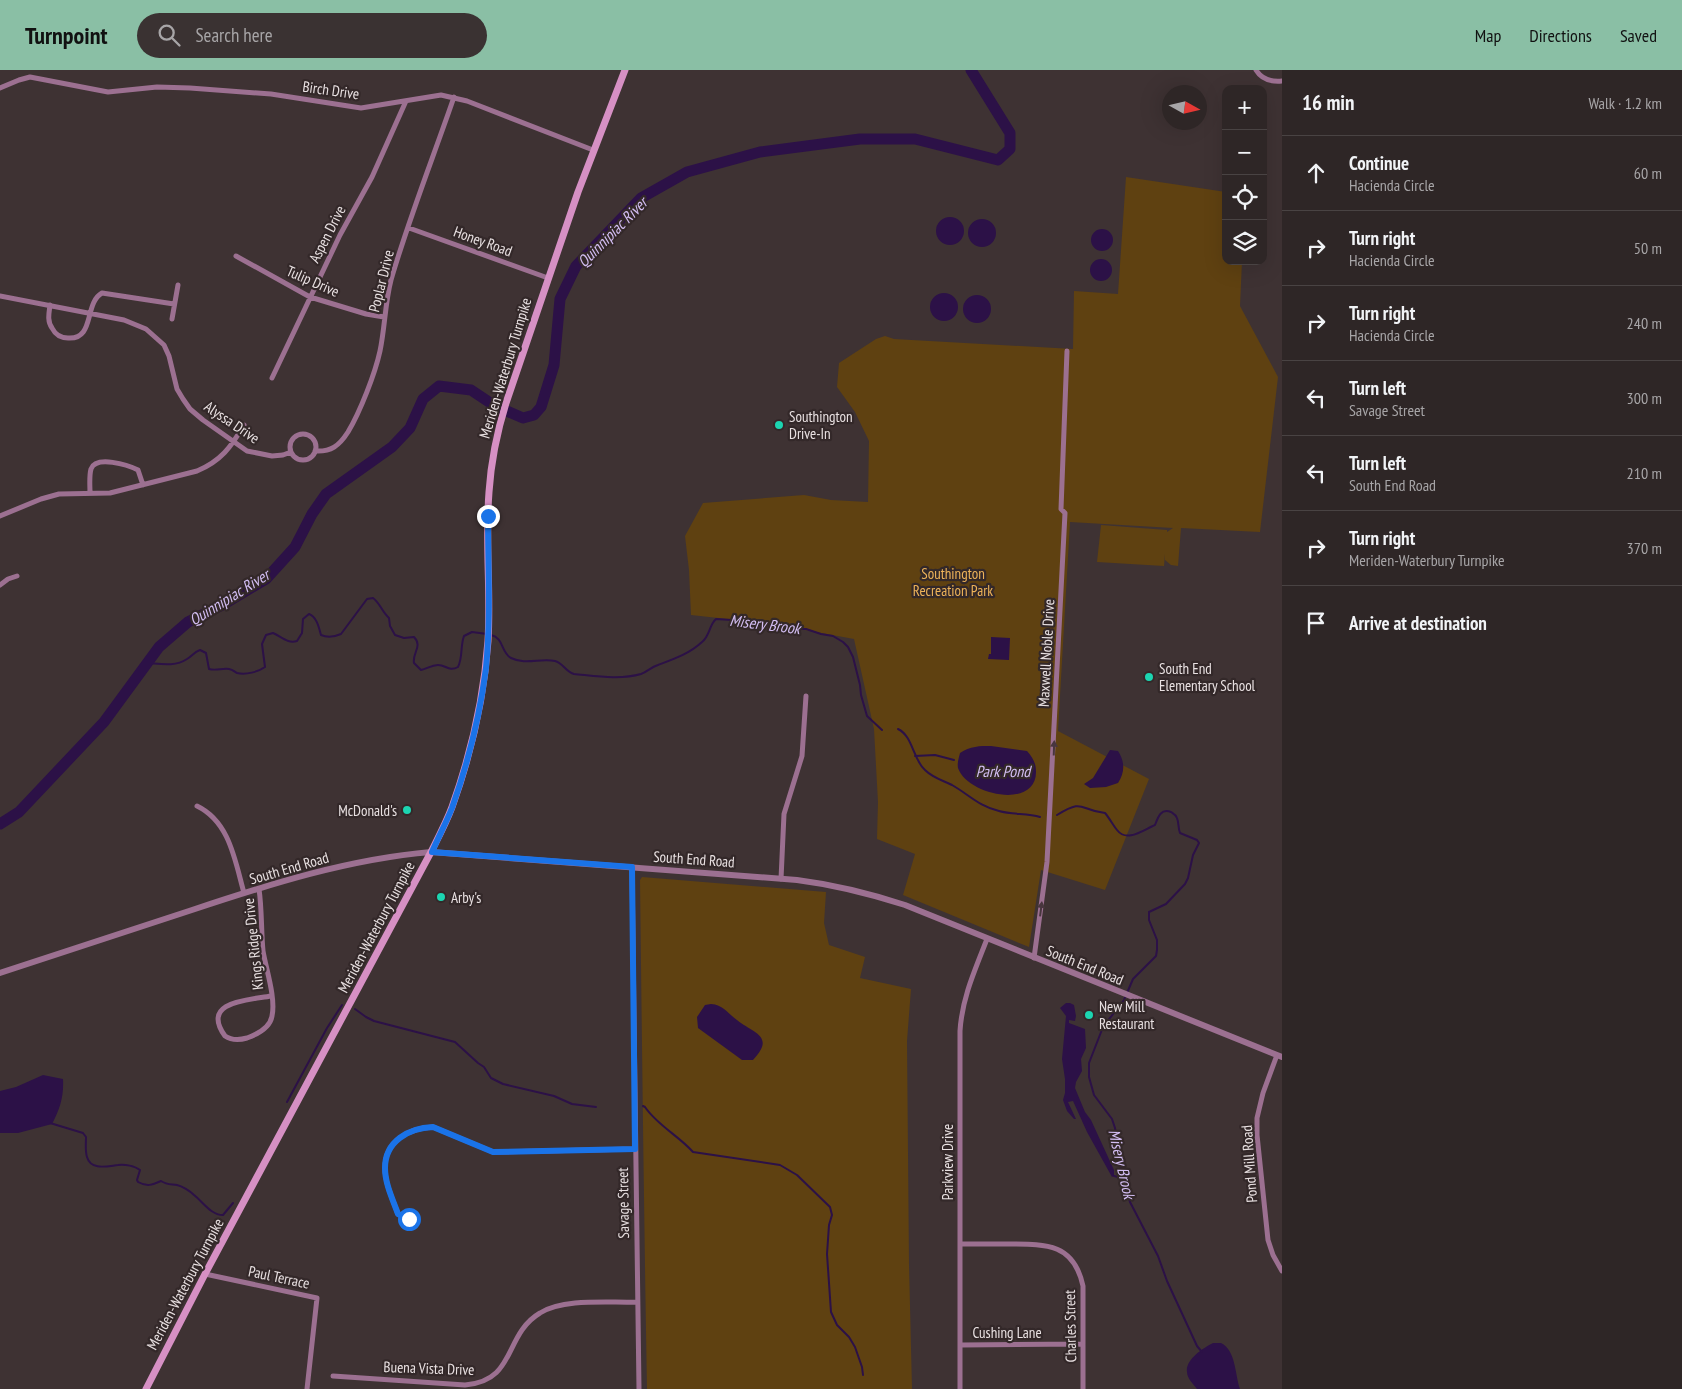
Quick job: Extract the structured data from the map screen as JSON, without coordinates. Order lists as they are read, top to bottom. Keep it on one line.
{"streets":{"main road":["Meriden-Waterbury Turnpike"],"street":["Birch Drive","Aspen Drive","Honey Road","Tulip Drive","Poplar Drive","Alyssa Drive","Maxwell Noble Drive","South End Road","Kings Ridge Drive","Parkview Drive","Pond Mill Road","Savage Street","Paul Terrace","Charles Street","Cushing Lane","Buena Vista Drive"]},"crossings":[["Birch Drive","Aspen Drive"],["Birch Drive","Poplar Drive"],["Birch Drive","Meriden-Waterbury Turnpike"],["Aspen Drive","Tulip Drive"],["Honey Road","Poplar Drive"],["Honey Road","Meriden-Waterbury Turnpike"],["Tulip Drive","Poplar Drive"],["Poplar Drive","Alyssa Drive"],["Meriden-Waterbury Turnpike","South End Road"],["Meriden-Waterbury Turnpike","Paul Terrace"],["Maxwell Noble Drive","South End Road"],["South End Road","Kings Ridge Drive"],["South End Road","Parkview Drive"],["South End Road","Pond Mill Road"],["South End Road","Savage Street"],["Parkview Drive","Charles Street"],["Parkview Drive","Cushing Lane"],["Savage Street","Buena Vista Drive"],["Charles Street","Cushing Lane"]],"one_way":["Maxwell Noble Drive"],"water":["Quinnipiac River","Misery Brook","Park Pond"],"parks":["Southington Recreation Park"],"places":["Southington Drive-In","South End Elementary School","McDonald's","Arby's","New Mill Restaurant"],"north":"right","page":{"header":"Turnpoint","search":"Search here","nav":["Map","Directions","Saved"],"heading":["16 min","Walk · 1.2 km"],"map_buttons":["+","−"],"list":[["Continue","Hacienda Circle","60 m"],["Turn right","Hacienda Circle","50 m"],["Turn right","Hacienda Circle","240 m"],["Turn left","Savage Street","300 m"],["Turn left","South End Road","210 m"],["Turn right","Meriden-Waterbury Turnpike","370 m"],"Arrive at destination"]}}
